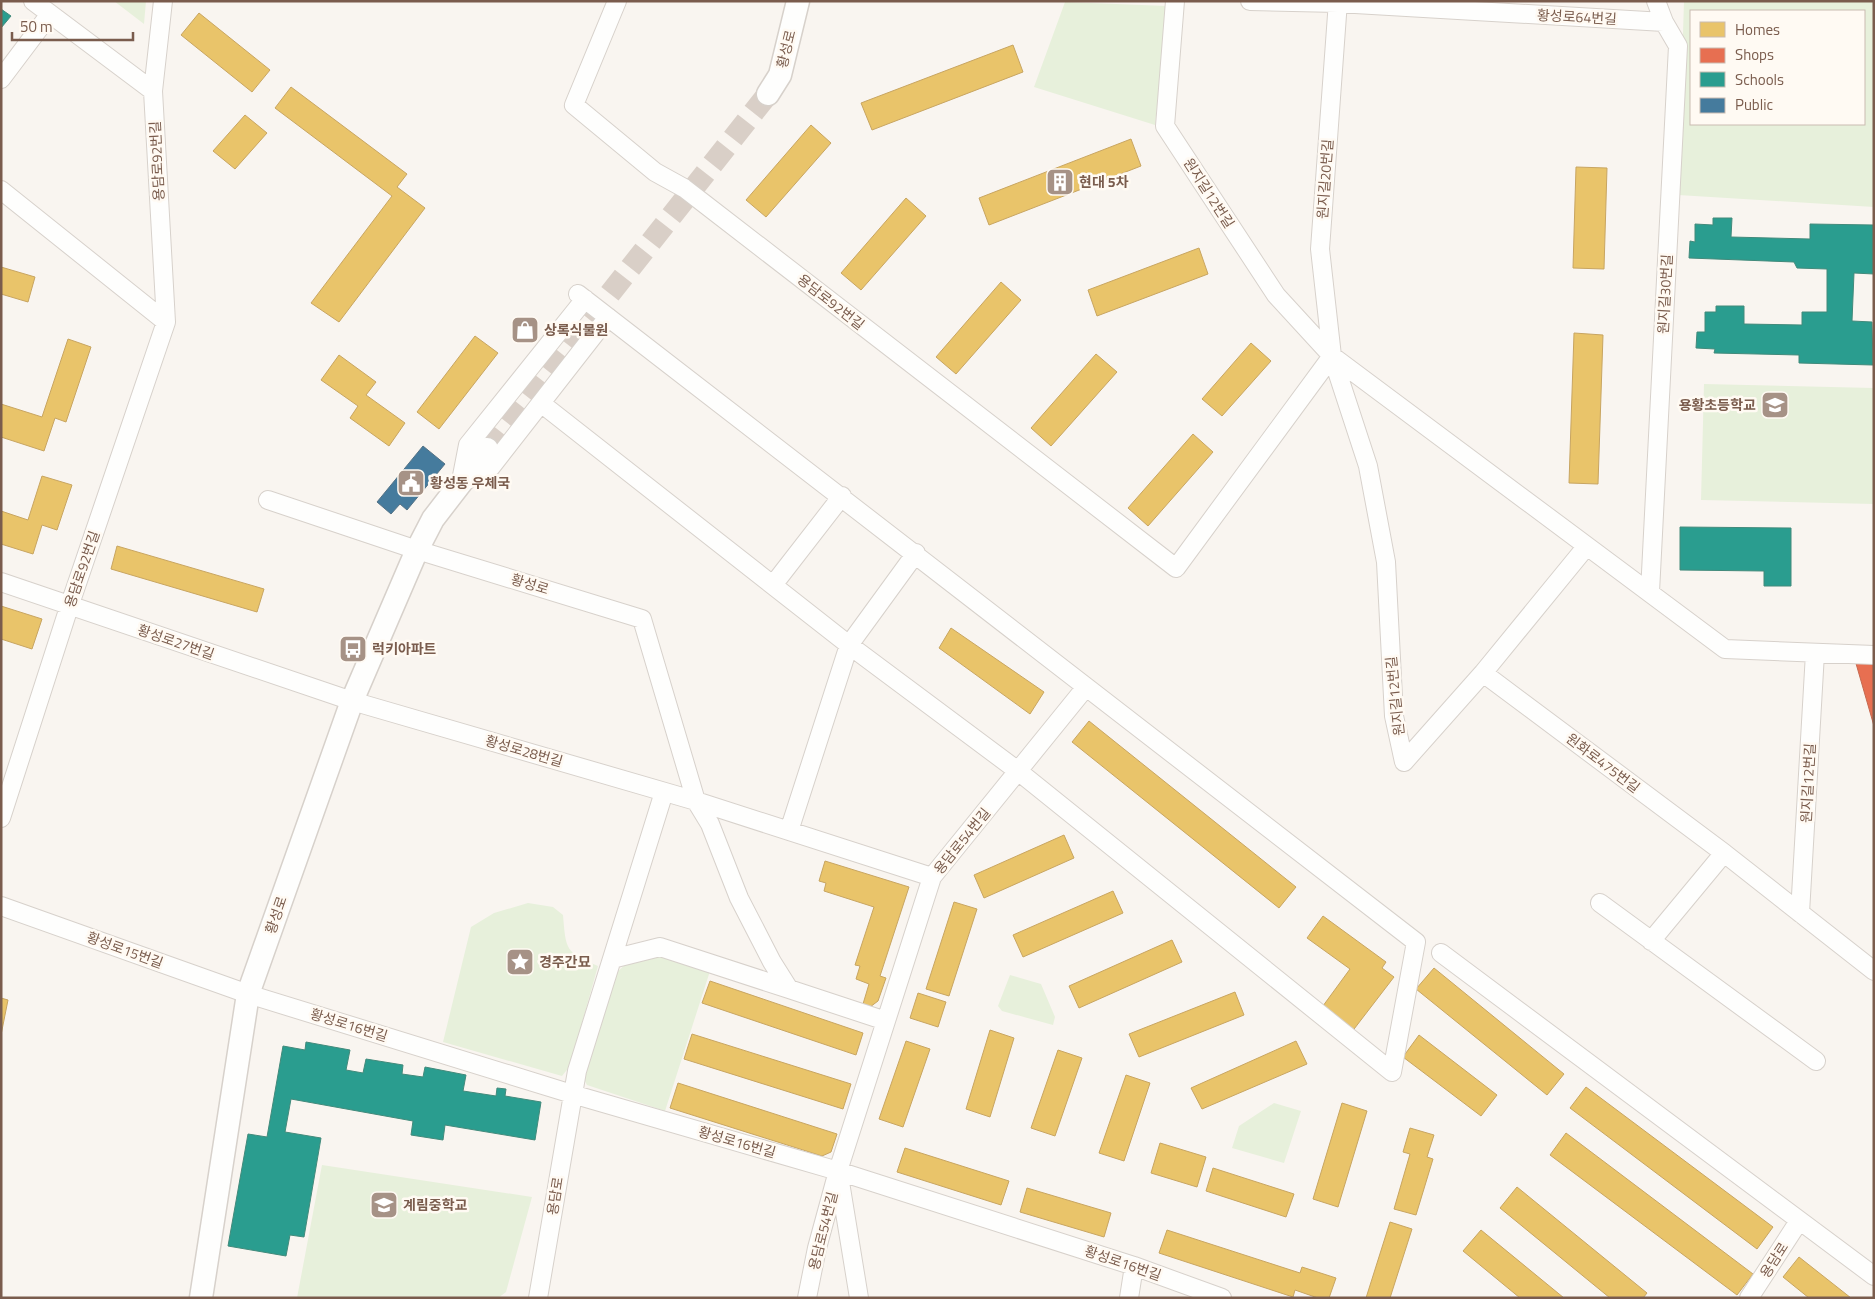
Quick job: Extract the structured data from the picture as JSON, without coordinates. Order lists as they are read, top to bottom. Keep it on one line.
{"streets":{"street":["황성로64번길","황성로","용담로92번길","원지길20번길","원지길12번길","원지길30번길","황성로27번길","황성로28번길","원화로475번길","용담로54번길","황성로15번길","황성로16번길","용담로"]},"crossings":[["황성로64번길","원지길20번길"],["황성로64번길","원지길30번길"],["황성로","황성로27번길"],["황성로","황성로28번길"],["황성로","황성로15번길"],["황성로","황성로16번길"],["용담로92번길","원지길20번길"],["용담로92번길","원지길12번길"],["용담로92번길","황성로27번길"],["원지길20번길","원지길12번길"],["원지길12번길","원지길30번길"],["원지길12번길","원화로475번길"],["황성로27번길","황성로28번길"],["황성로28번길","용담로54번길"],["황성로28번길","용담로"],["용담로54번길","황성로16번길"],["황성로15번길","황성로16번길"],["황성로16번길","용담로"]],"places":{"building":["현대 5차"],"shop":["상록식물원"],"school or university":["용황초등학교","계림중학교"],"public building":["황성동 우체국"],"bus stop":["럭키아파트"],"place":["경주간묘"]},"legend":["Homes","Shops","Schools","Public"],"scale_bar":"50 m"}
